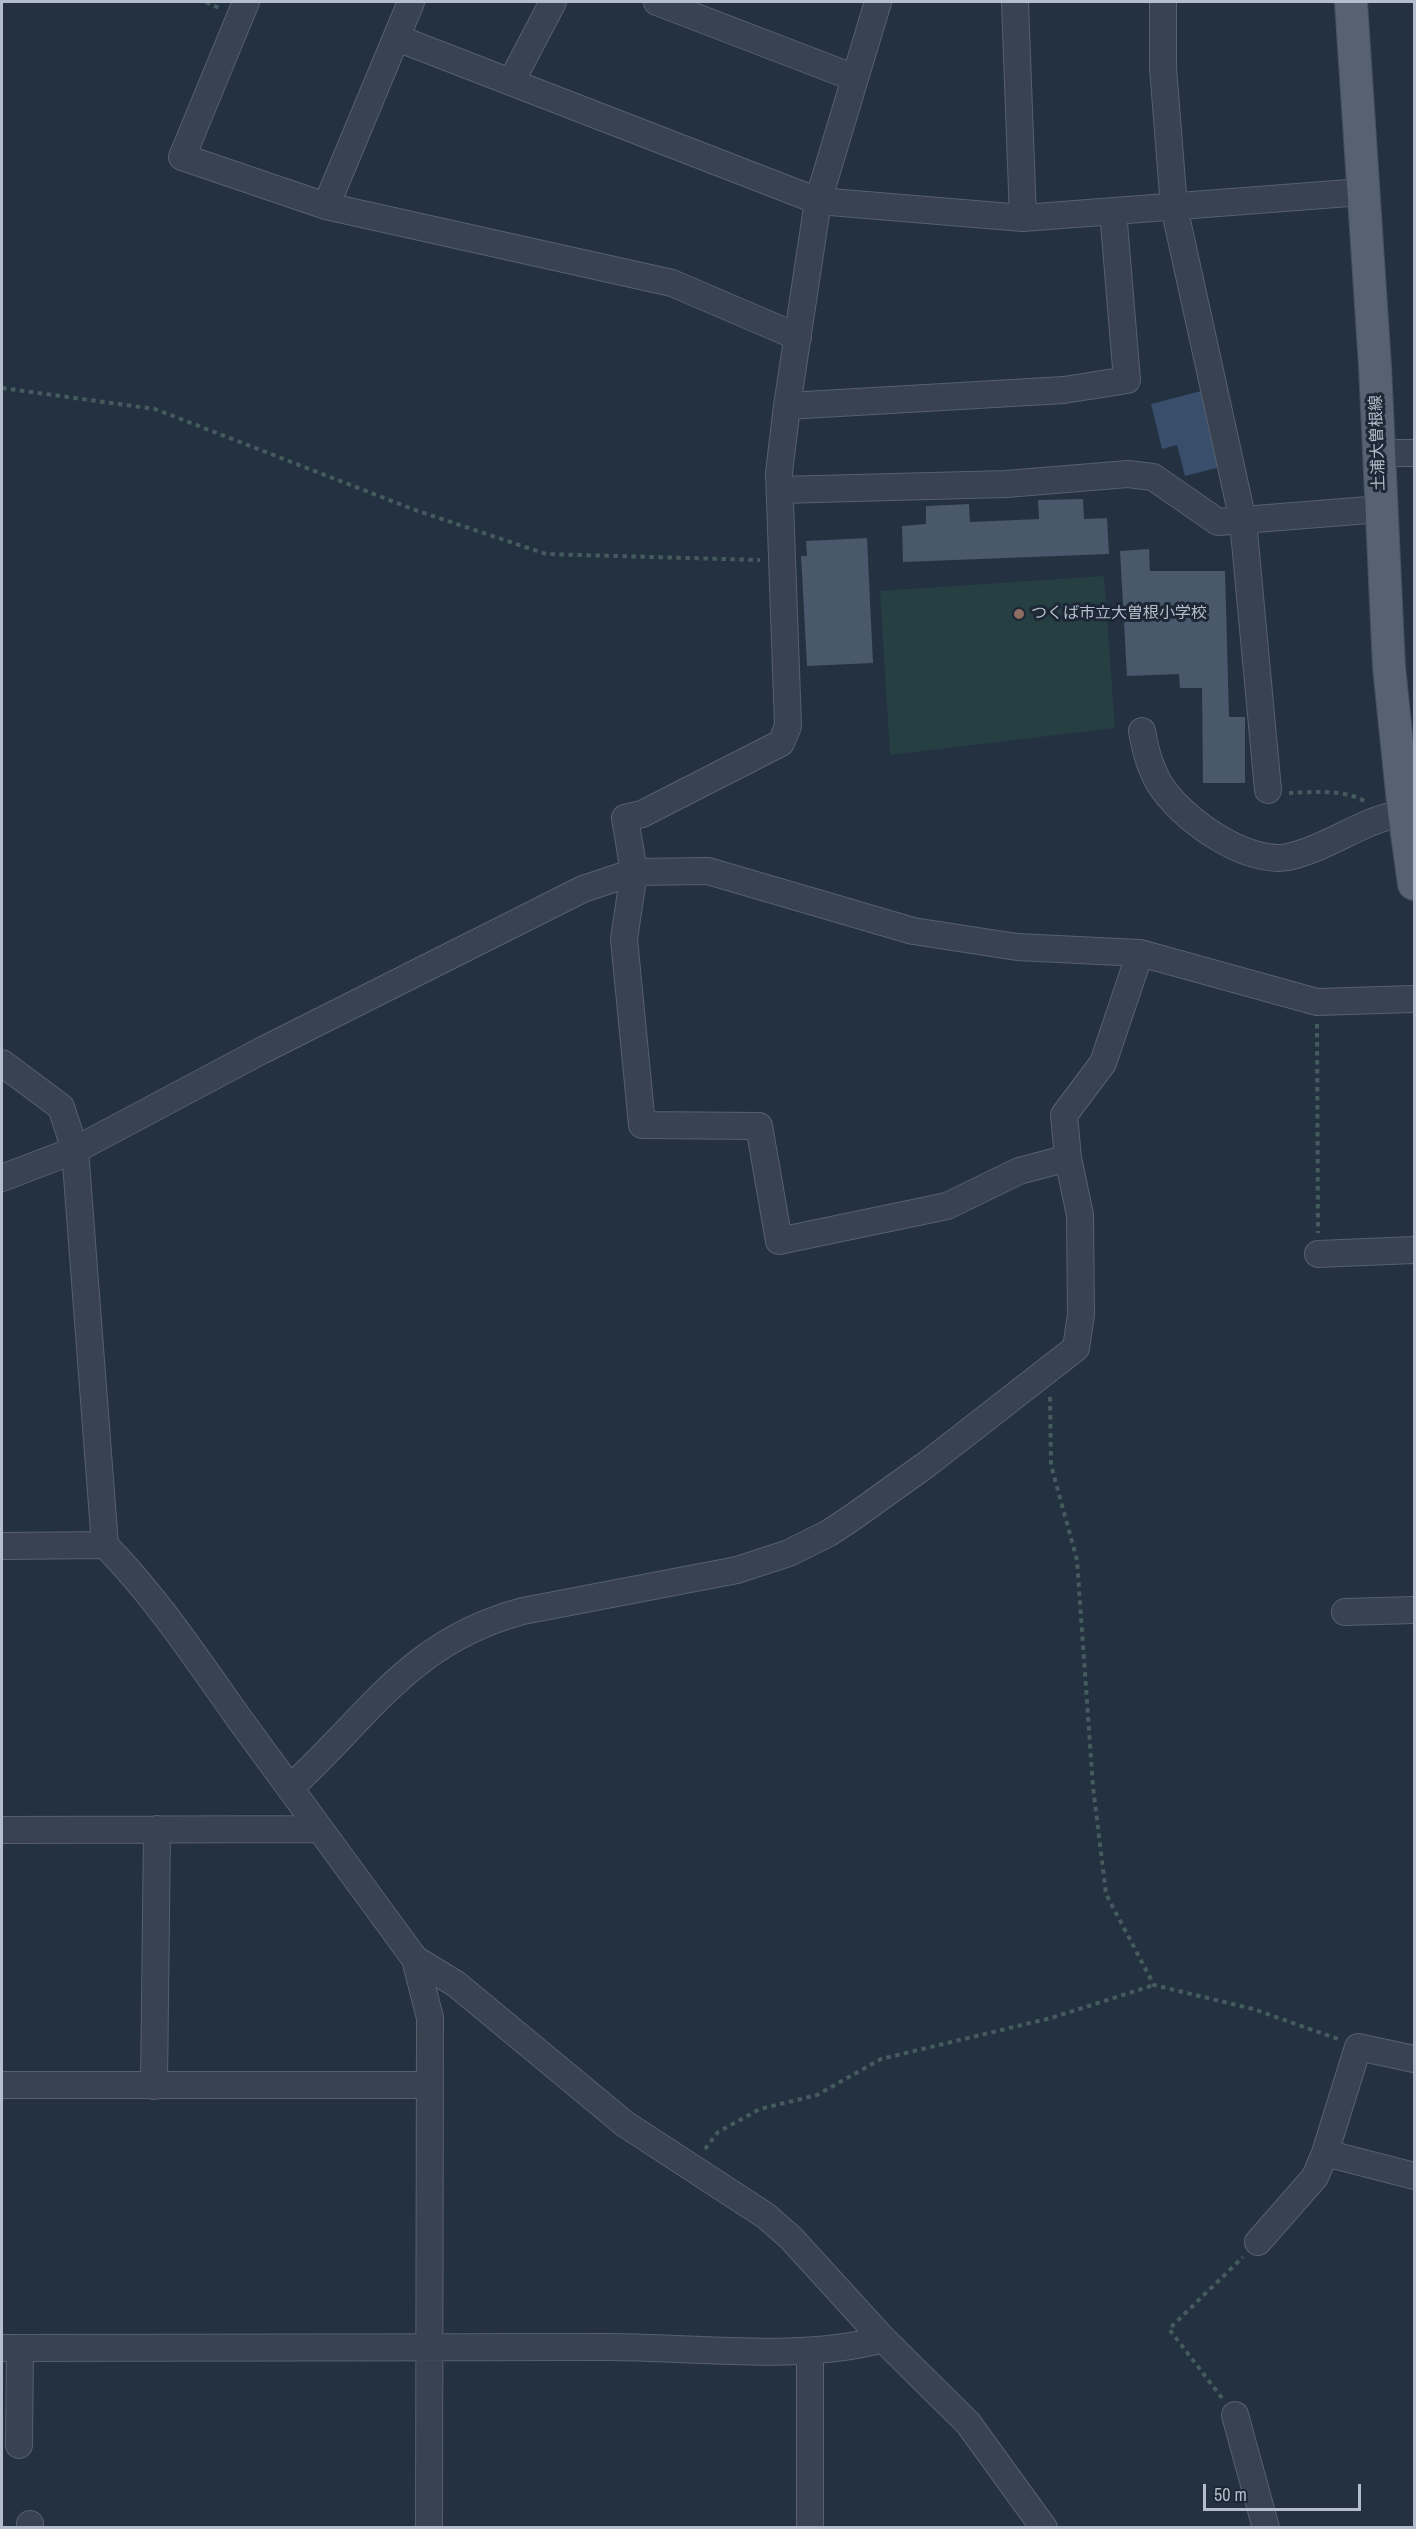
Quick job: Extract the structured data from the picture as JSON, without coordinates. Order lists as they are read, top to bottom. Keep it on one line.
{"streets":{"main road":["土浦大曽根線"]},"places":["つくば市立大曽根小学校"],"scale_bar":"50 m"}
